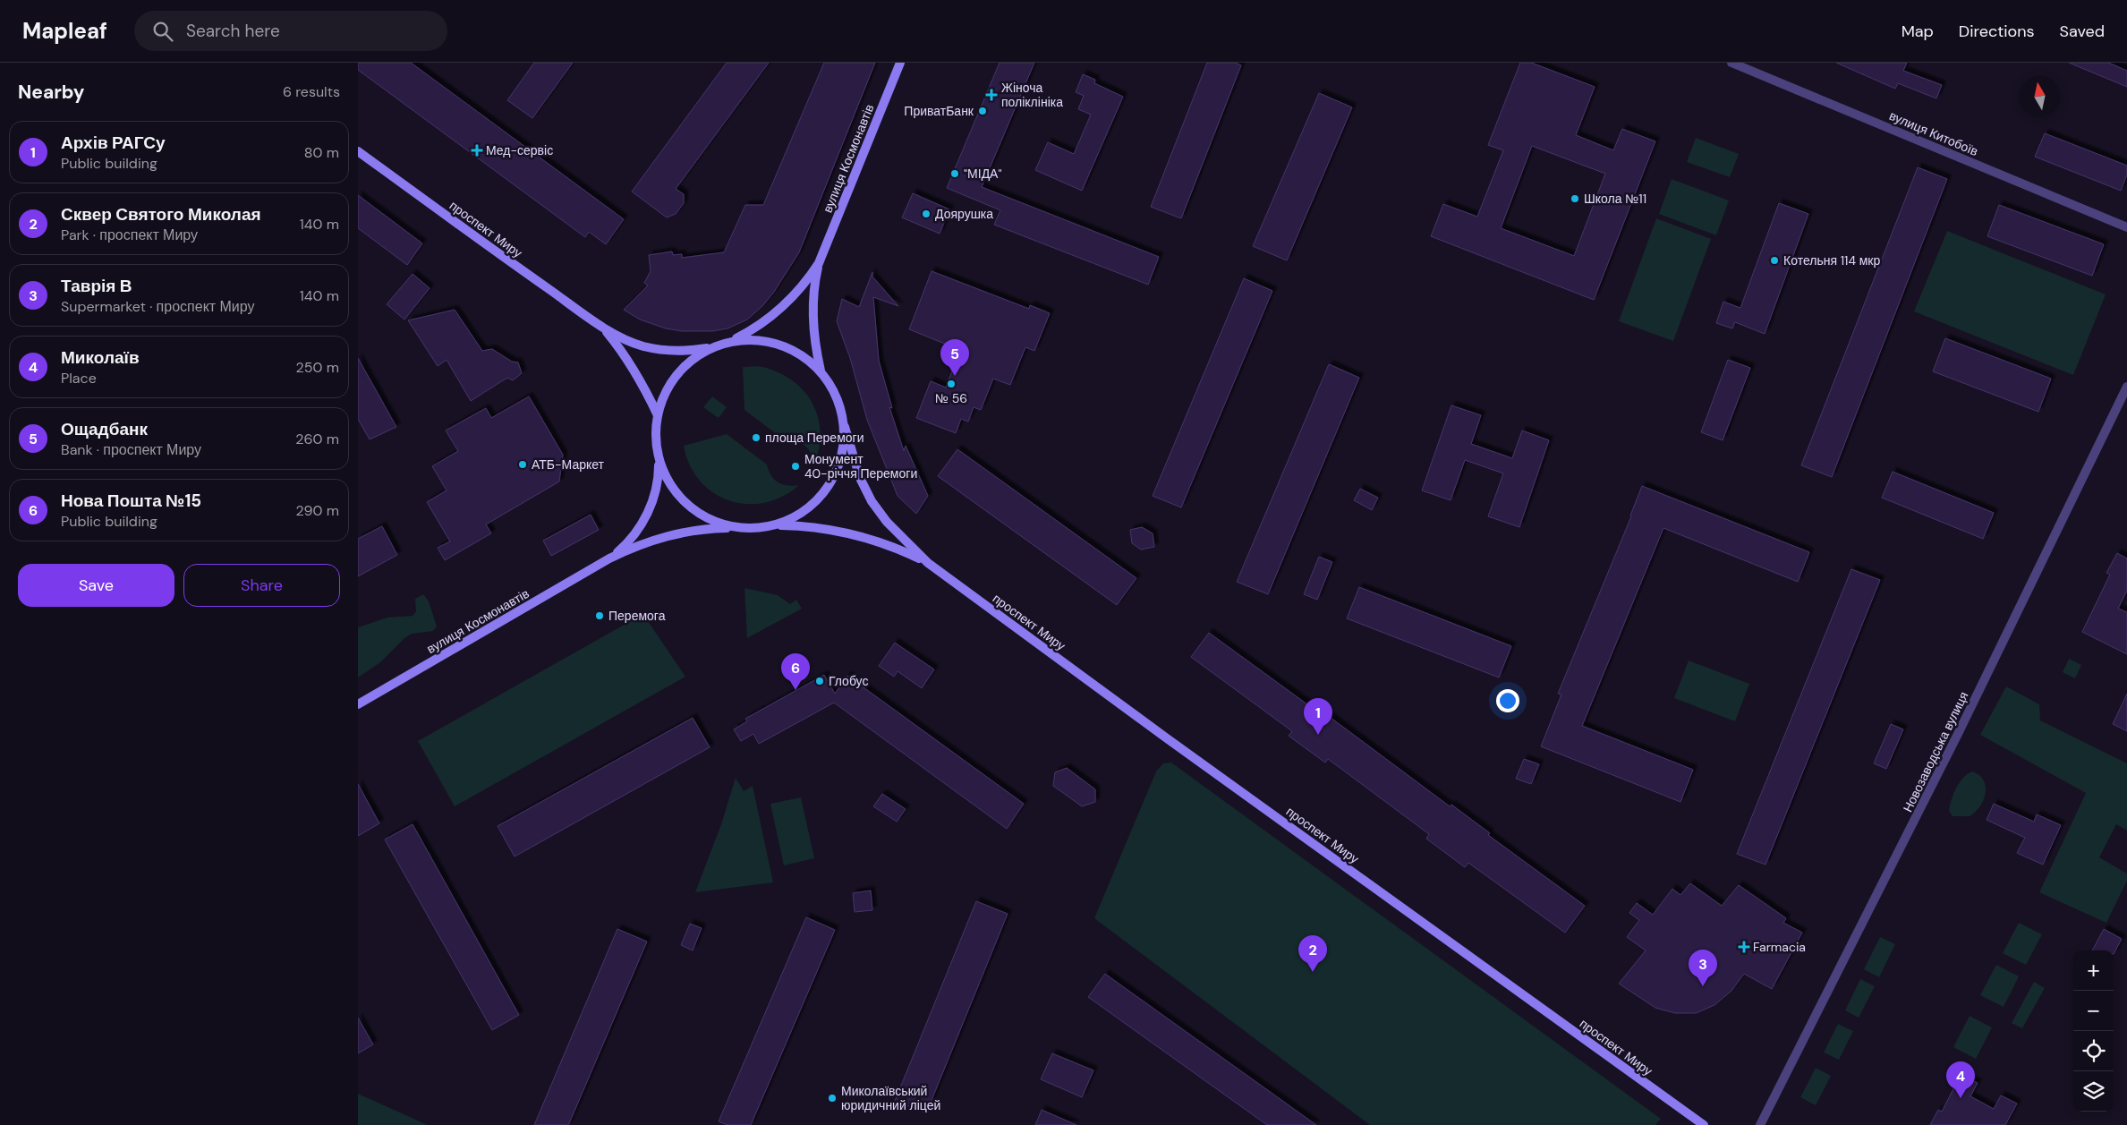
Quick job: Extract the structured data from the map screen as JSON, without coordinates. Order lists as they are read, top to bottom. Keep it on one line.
{"streets":{"main road":["вулиця Космонавтів","проспект Миру"],"street":["вулиця Китобоїв","Новозаводська вулиця"]},"crossings":[["вулиця Космонавтів","проспект Миру"]],"places":{"health":["Жіноча поліклініка","Мед-сервіс","Farmacia"],"other":["ПриватБанк","\"МІДА\"","Школа №11","Доярушка","Котельня 114 мкр","№ 56","площа Перемоги","АТБ-Маркет","Монумент 40-річчя Перемоги","Перемога","Глобус","Миколаївський юридичний ліцей"]},"north":"top","page":{"header":"Mapleaf","search":"Search here","nav":["Map","Directions","Saved"],"heading":["Nearby","6 results"],"list":[{"mark":"1","name":"Архів РАГСу","note":"Public building","value":"80 m"},{"mark":"2","name":"Сквер Святого Миколая","note":"Park · проспект Миру","value":"140 m"},{"mark":"3","name":"Таврія В","note":"Supermarket · проспект Миру","value":"140 m"},{"mark":"4","name":"Миколаїв","note":"Place","value":"250 m"},{"mark":"5","name":"Ощадбанк","note":"Bank · проспект Миру","value":"260 m"},{"mark":"6","name":"Нова Пошта №15","note":"Public building","value":"290 m"}],"pins":["5","6","1","2","3","4"],"buttons":["Save","Share"],"map_buttons":["+","−"]}}
